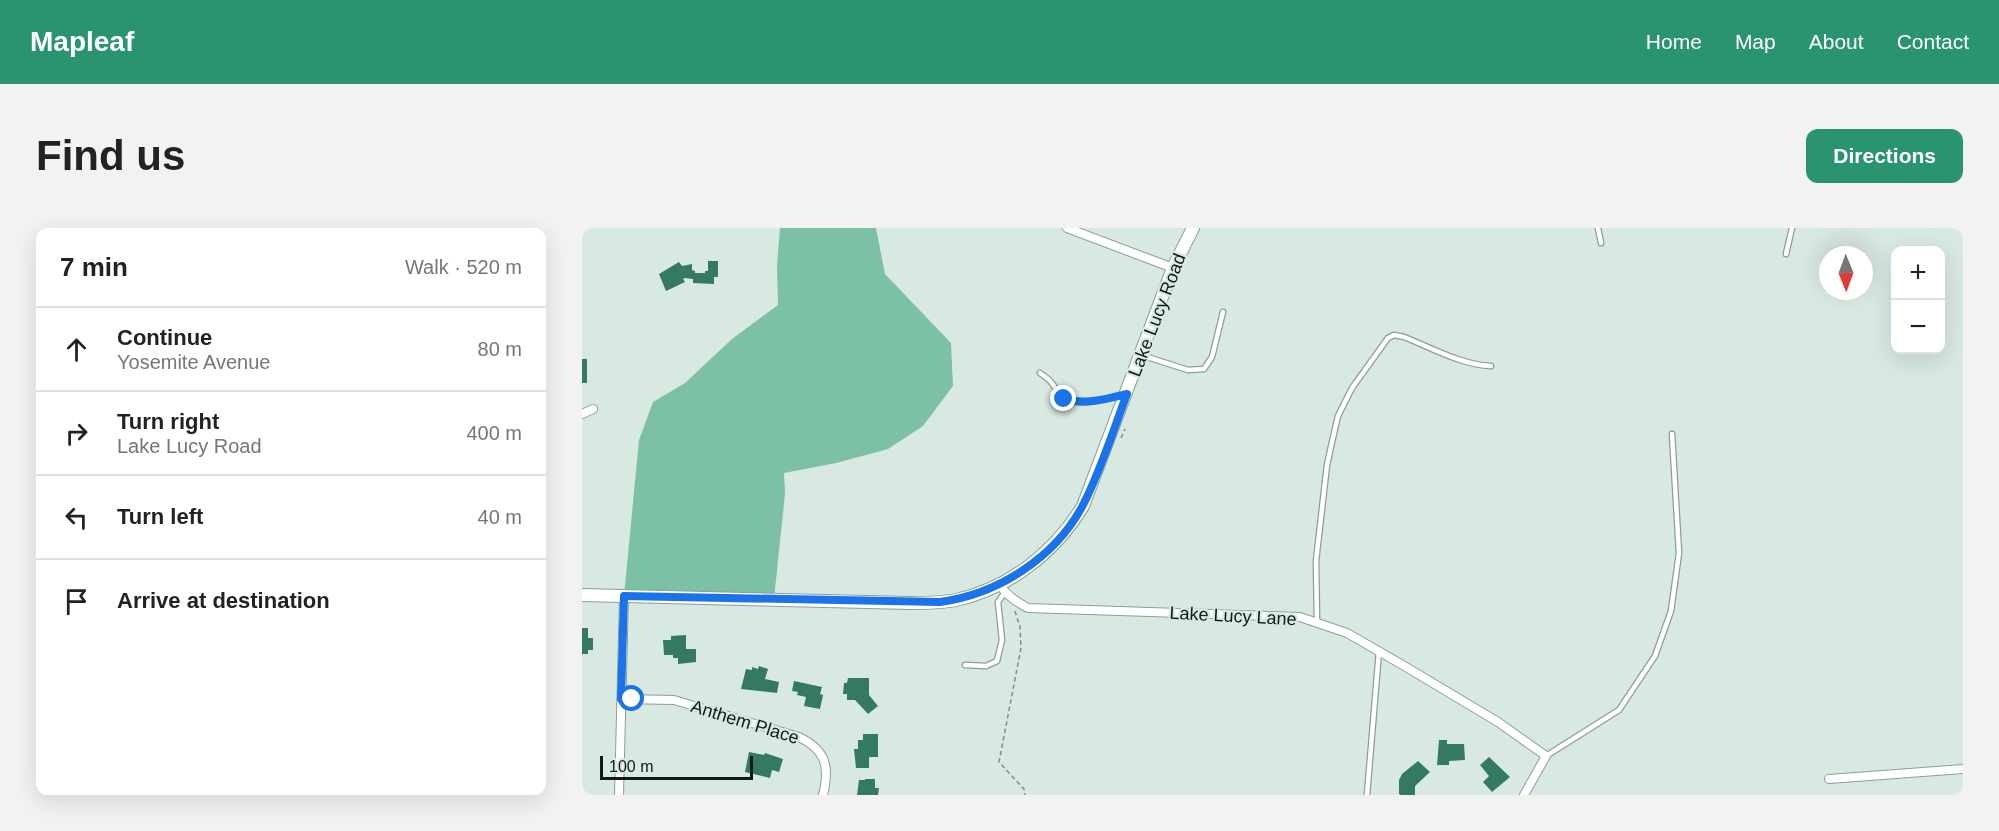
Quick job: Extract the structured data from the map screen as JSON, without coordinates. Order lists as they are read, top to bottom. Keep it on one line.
{"streets":{"street":["Lake Lucy Road","Lake Lucy Lane","Anthem Place"]},"crossings":[["Lake Lucy Road","Lake Lucy Lane"]],"scale_bar":"100 m","north":"bottom","page":{"header":"Mapleaf","nav":["Home","Map","About","Contact"],"buttons":"Directions","title":"Find us","heading":["7 min","Walk · 520 m"],"map_buttons":["+","−"],"list":[["Continue","Yosemite Avenue","80 m"],["Turn right","Lake Lucy Road","400 m"],["Turn left","40 m"],"Arrive at destination"],"scale":"100 m"}}
